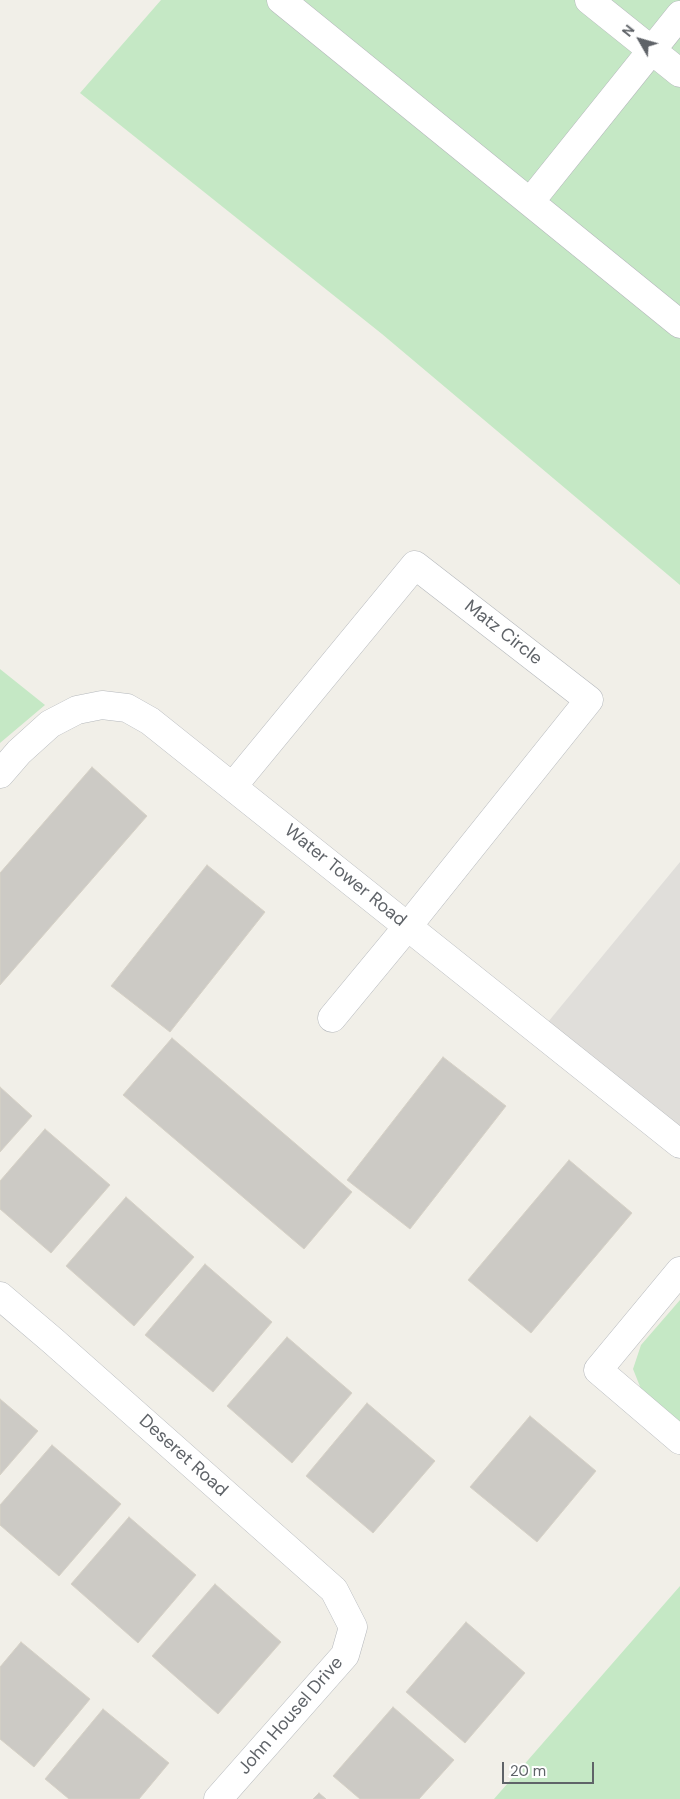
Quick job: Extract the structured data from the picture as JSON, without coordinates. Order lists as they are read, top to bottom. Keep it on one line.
{"streets":{"street":["Matz Circle","Water Tower Road","Deseret Road","John Housel Drive"]},"crossings":[["Matz Circle","Water Tower Road"],["Deseret Road","John Housel Drive"]],"scale_bar":"20 m","north":"top left"}
